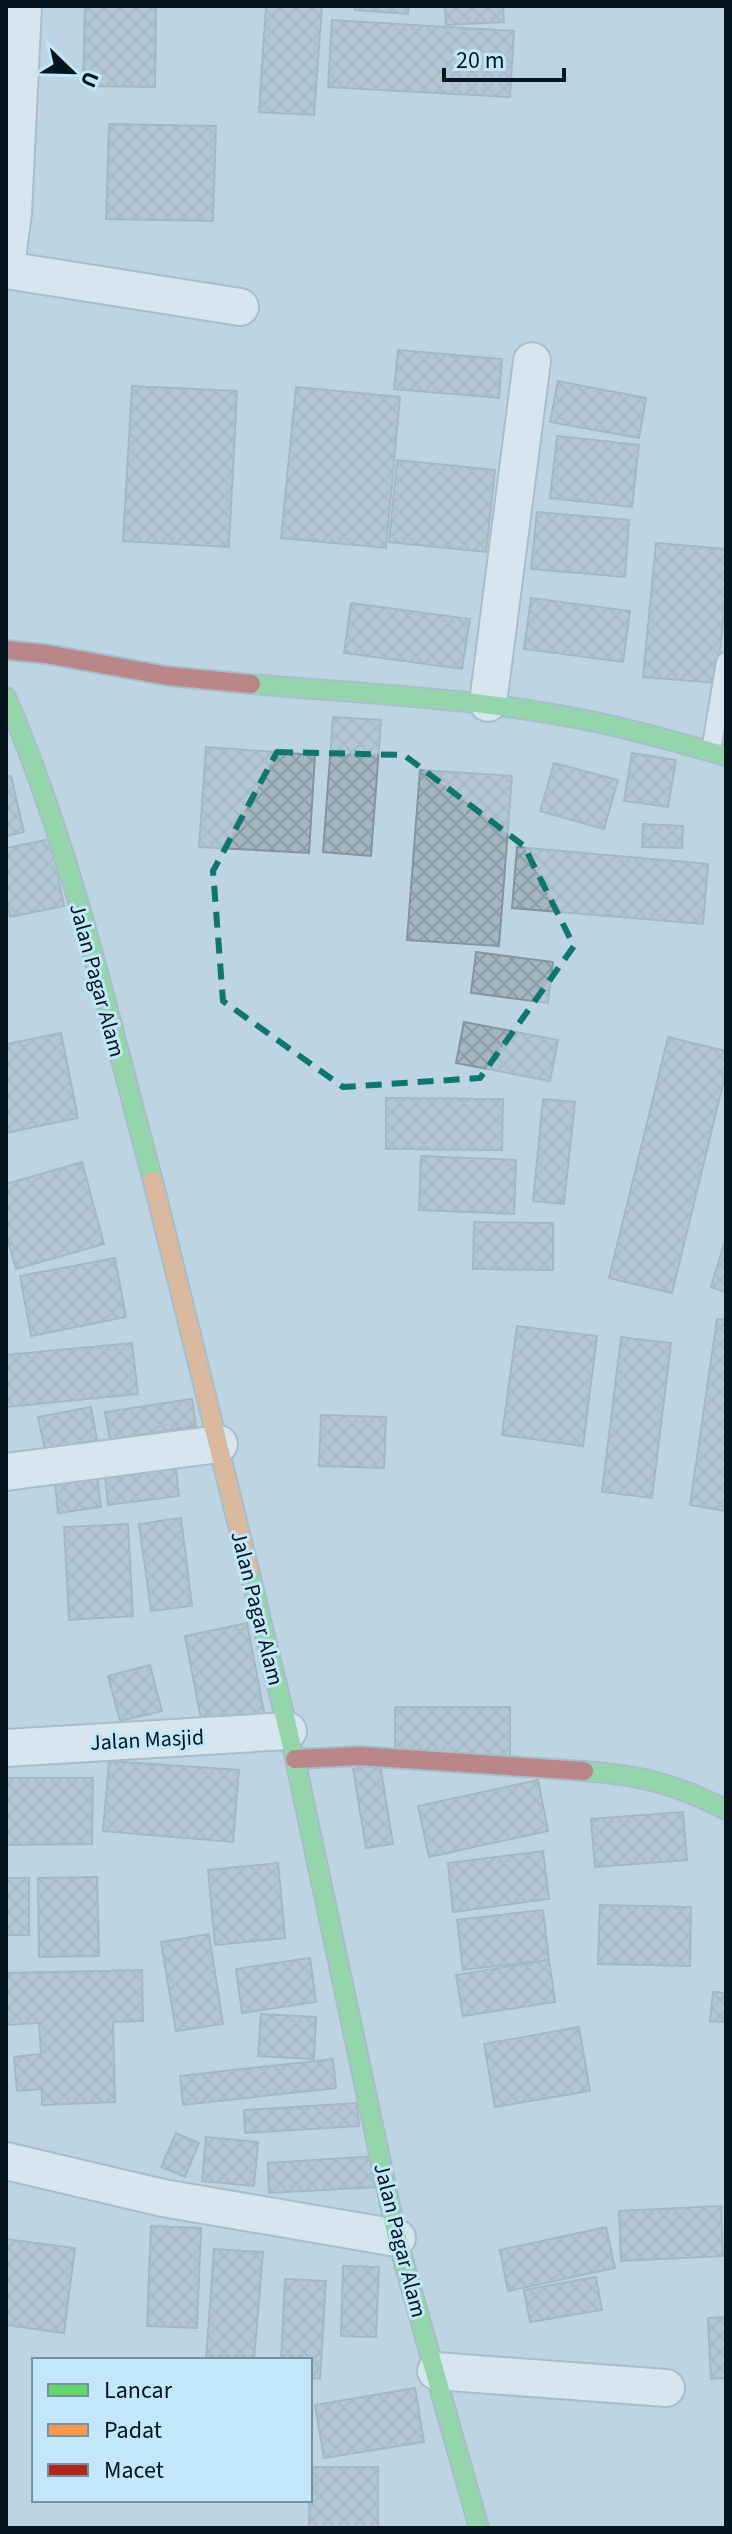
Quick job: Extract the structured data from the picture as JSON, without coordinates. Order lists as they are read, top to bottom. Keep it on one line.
{"streets":{"street":["Jalan Pagar Alam","Jalan Masjid"]},"crossings":[["Jalan Pagar Alam","Jalan Masjid"]],"legend":["Lancar","Padat","Macet"],"scale_bar":"20 m","north":"bottom right"}
